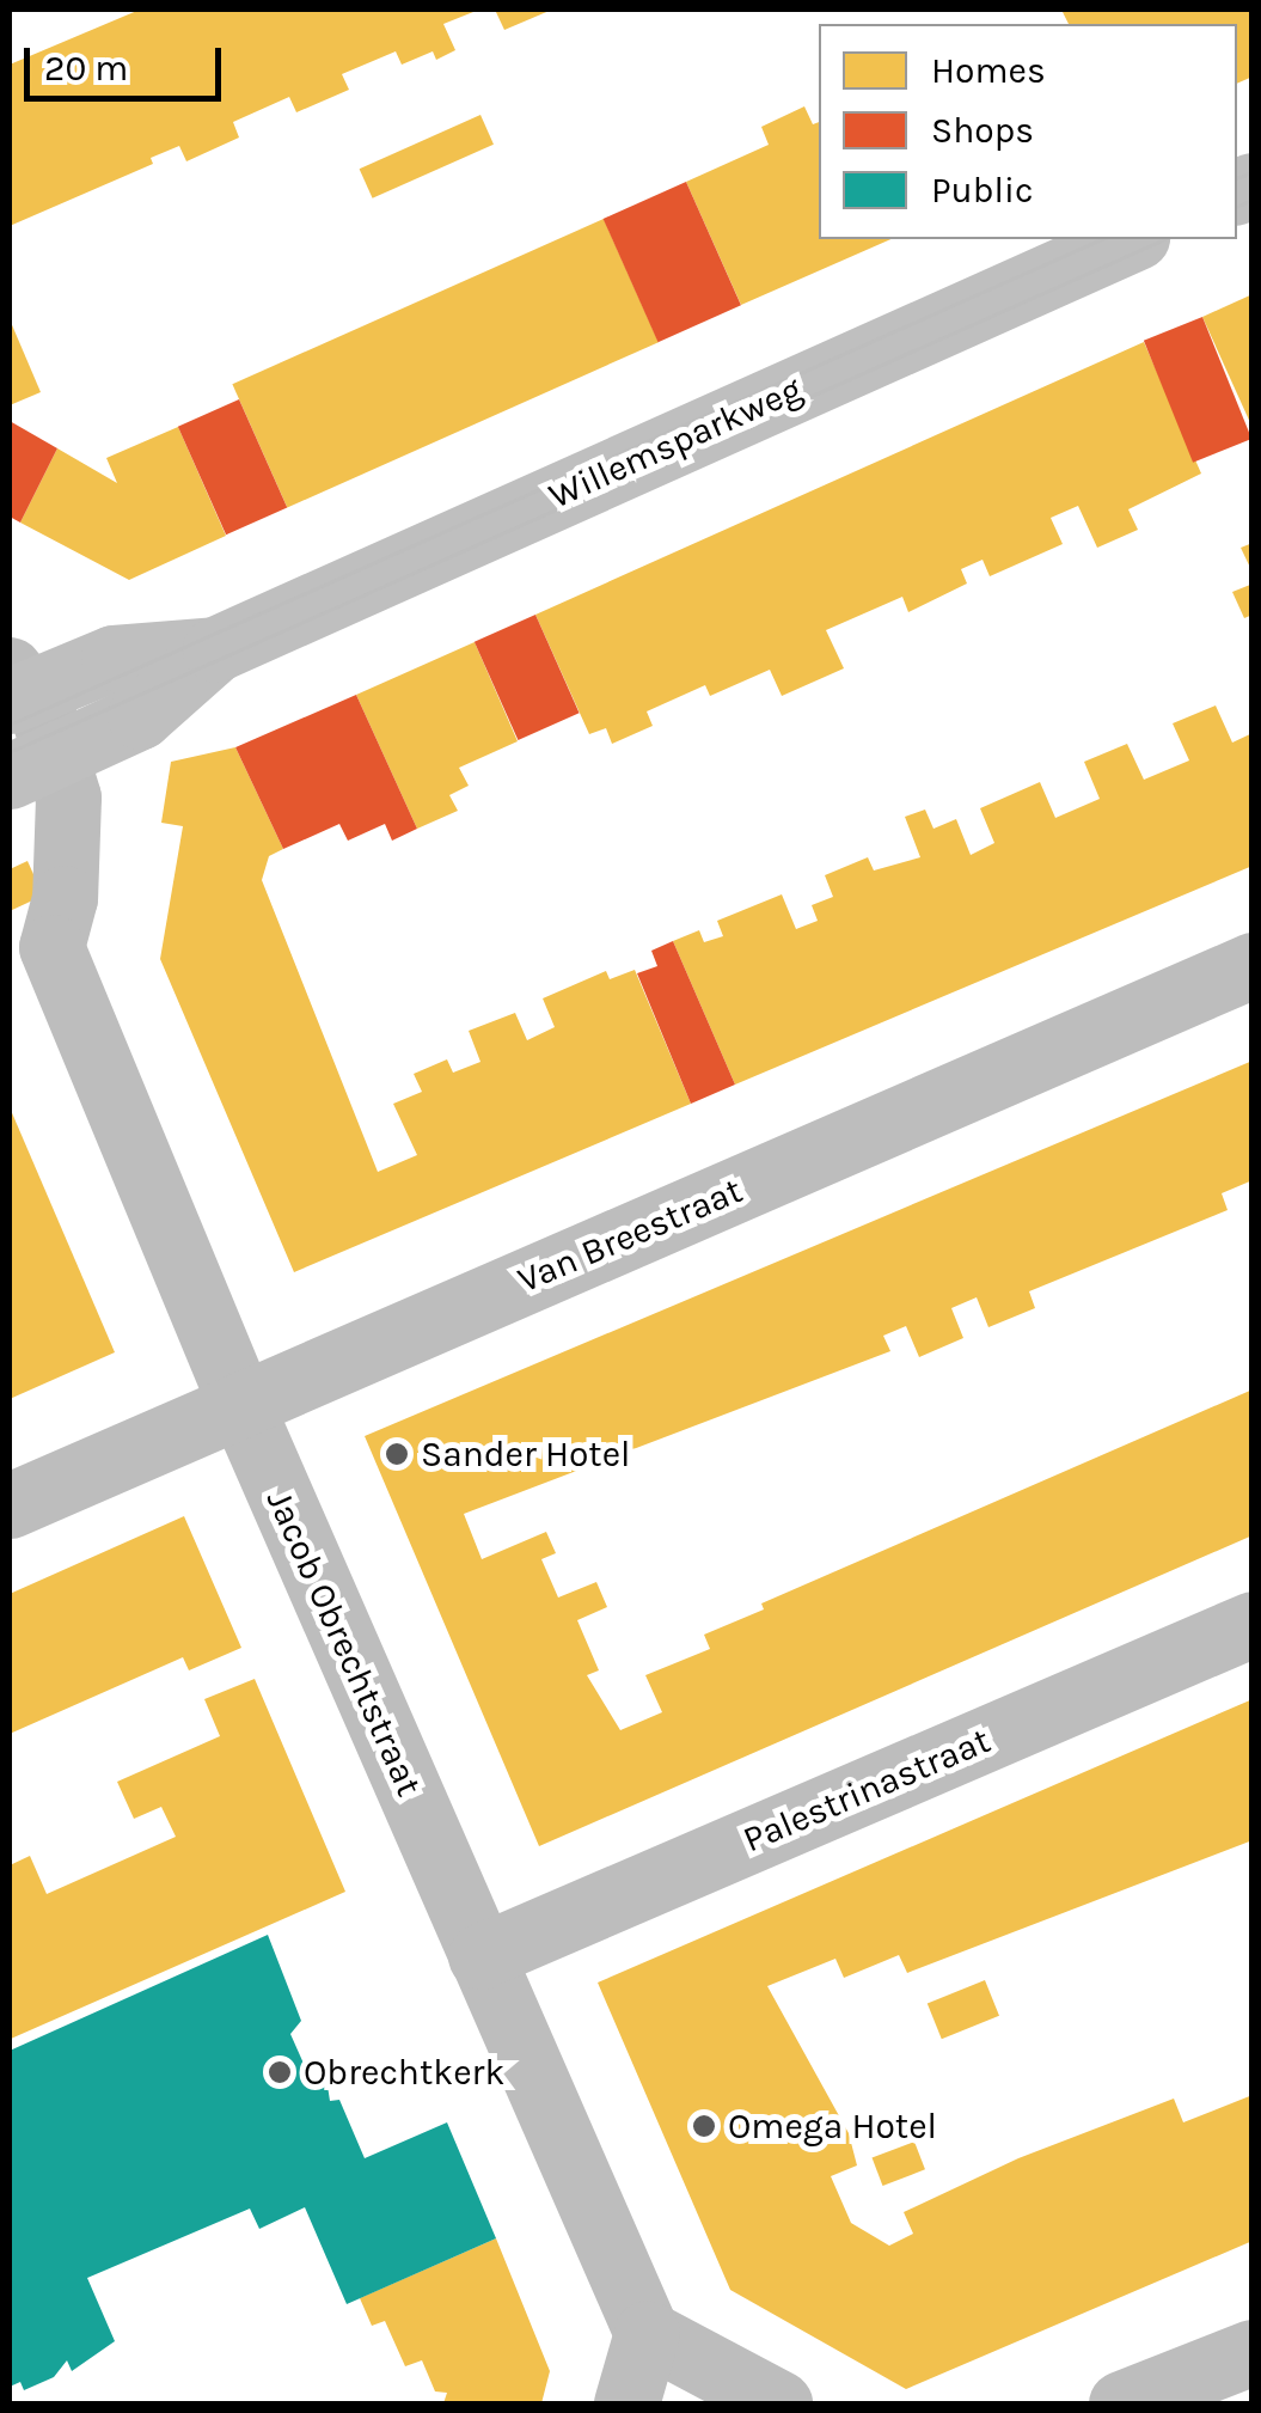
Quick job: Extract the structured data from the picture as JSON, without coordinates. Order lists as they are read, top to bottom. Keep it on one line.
{"streets":{"street":["Willemsparkweg","Van Breestraat","Jacob Obrechtstraat","Palestrinastraat"]},"crossings":[["Willemsparkweg","Jacob Obrechtstraat"],["Van Breestraat","Jacob Obrechtstraat"],["Jacob Obrechtstraat","Palestrinastraat"]],"places":["Sander Hotel","Obrechtkerk","Omega Hotel"],"legend":["Homes","Shops","Public"],"scale_bar":"20 m"}
